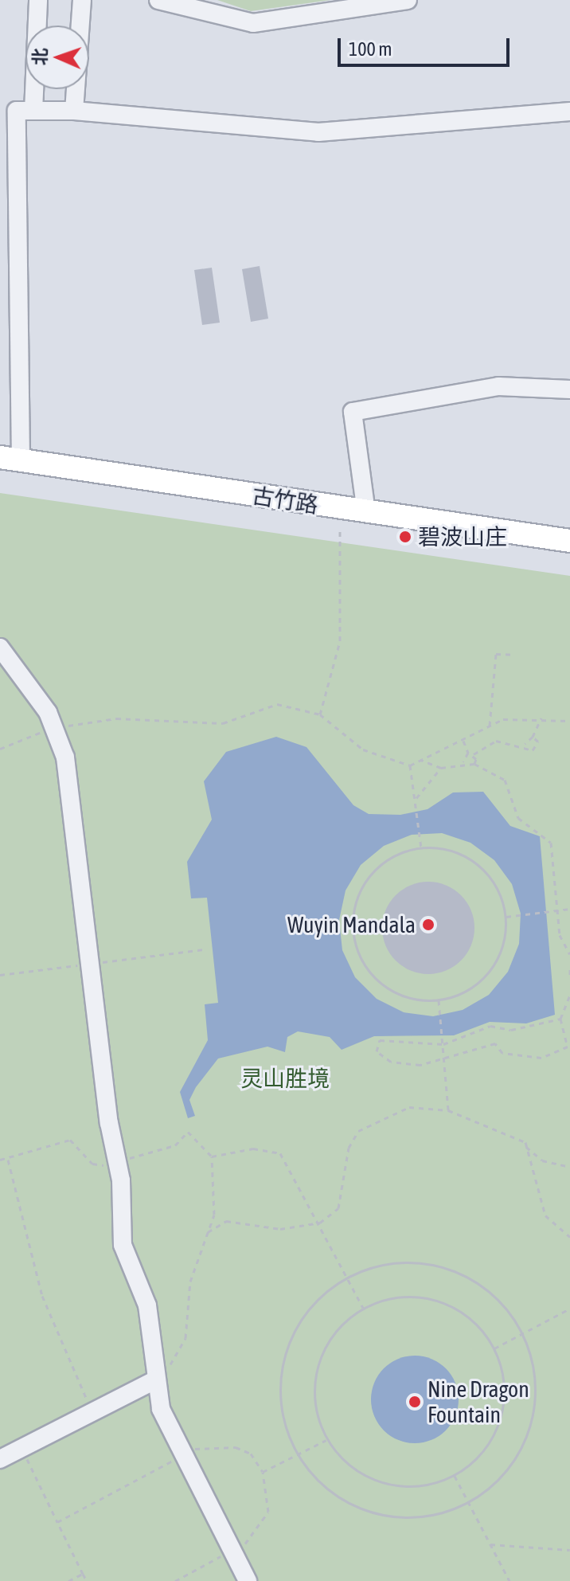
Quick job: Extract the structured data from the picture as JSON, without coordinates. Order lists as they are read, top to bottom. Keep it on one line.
{"streets":{"main road":["古竹路"]},"parks":["灵山胜境"],"places":["碧波山庄","Wuyin Mandala","Nine Dragon Fountain"],"scale_bar":"100 m","north":"left"}
